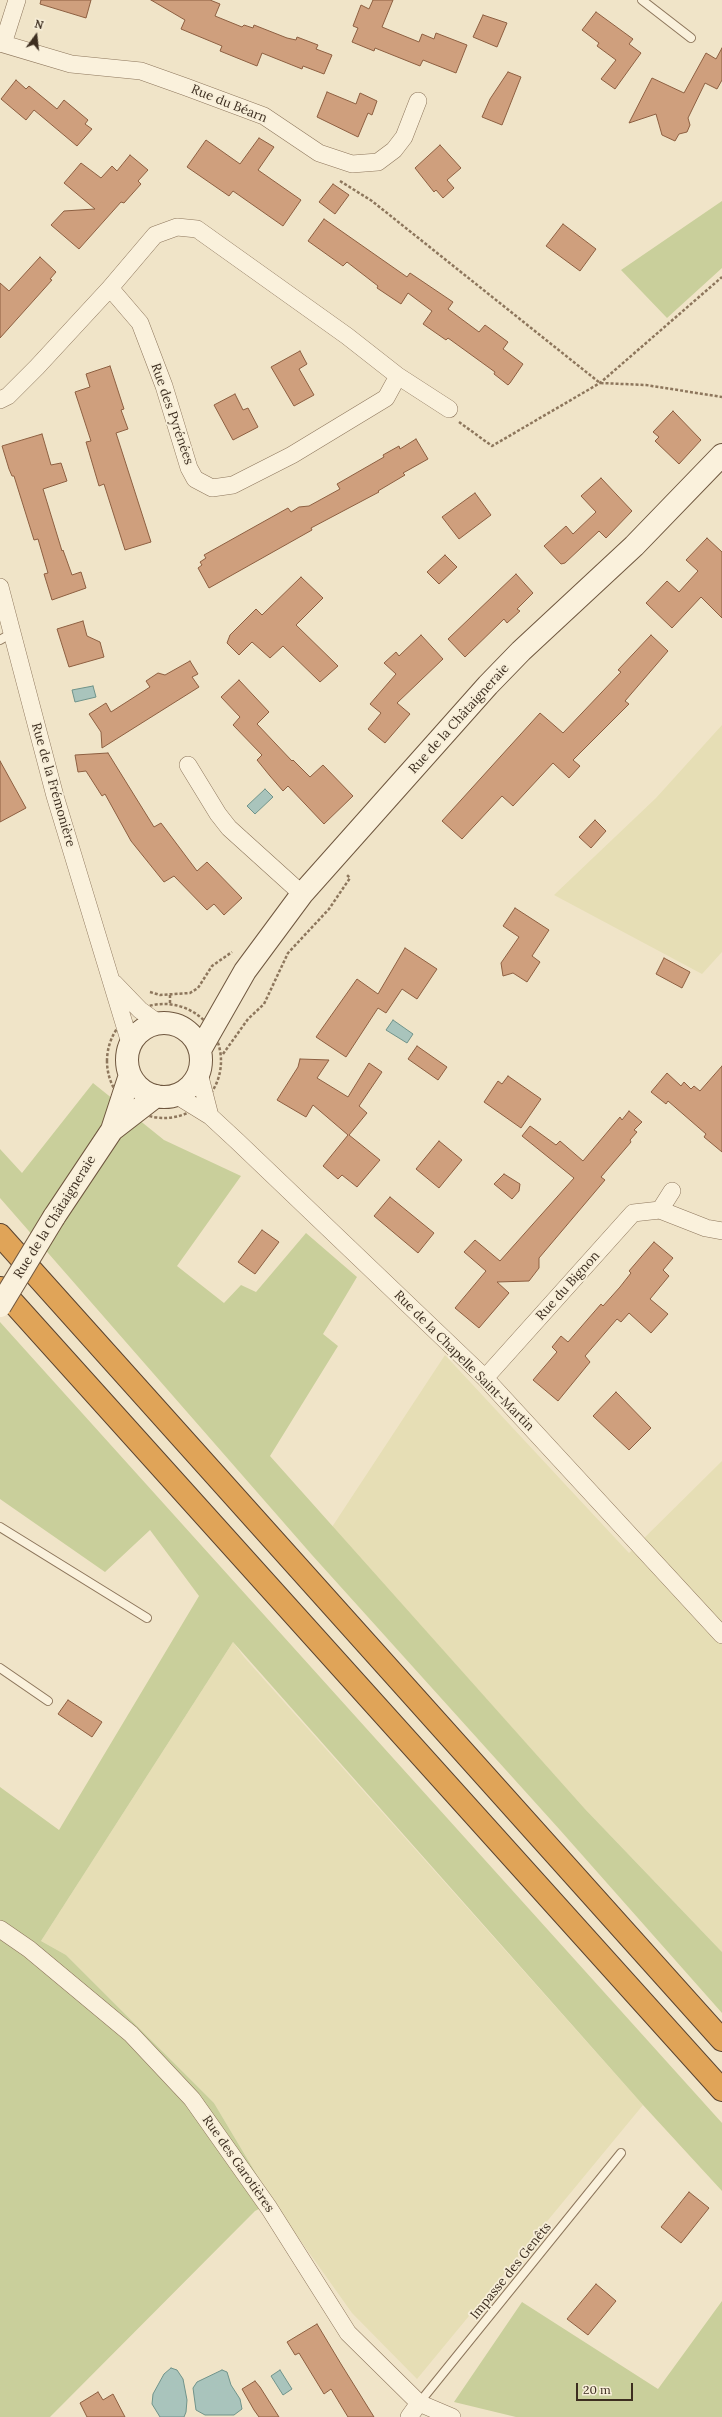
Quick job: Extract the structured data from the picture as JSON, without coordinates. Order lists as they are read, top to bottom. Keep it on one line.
{"streets":{"street":["Rue du Béarn","Rue des Pyrénées","Rue de la Châtaigneraie","Rue de la Frémonière","Rue du Bignon","Rue de la Chapelle Saint-Martin","Rue des Garotières"],"lane":["Impasse des Genêts"]},"crossings":[["Rue de la Châtaigneraie","Rue de la Frémonière"],["Rue de la Châtaigneraie","Rue de la Chapelle Saint-Martin"],["Rue de la Frémonière","Rue de la Chapelle Saint-Martin"],["Rue du Bignon","Rue de la Chapelle Saint-Martin"],["Rue des Garotières","Impasse des Genêts"]],"scale_bar":"20 m","north":"top"}
